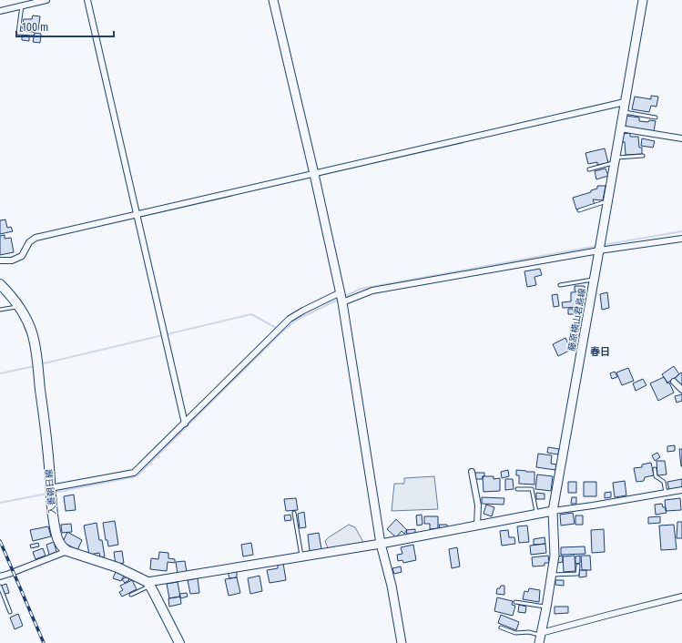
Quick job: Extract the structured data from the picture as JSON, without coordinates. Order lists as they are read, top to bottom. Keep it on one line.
{"streets":{"main road":["入善朝日線"],"street":["藤原横山君島線"]},"districts":["春日"],"scale_bar":"100 m"}
